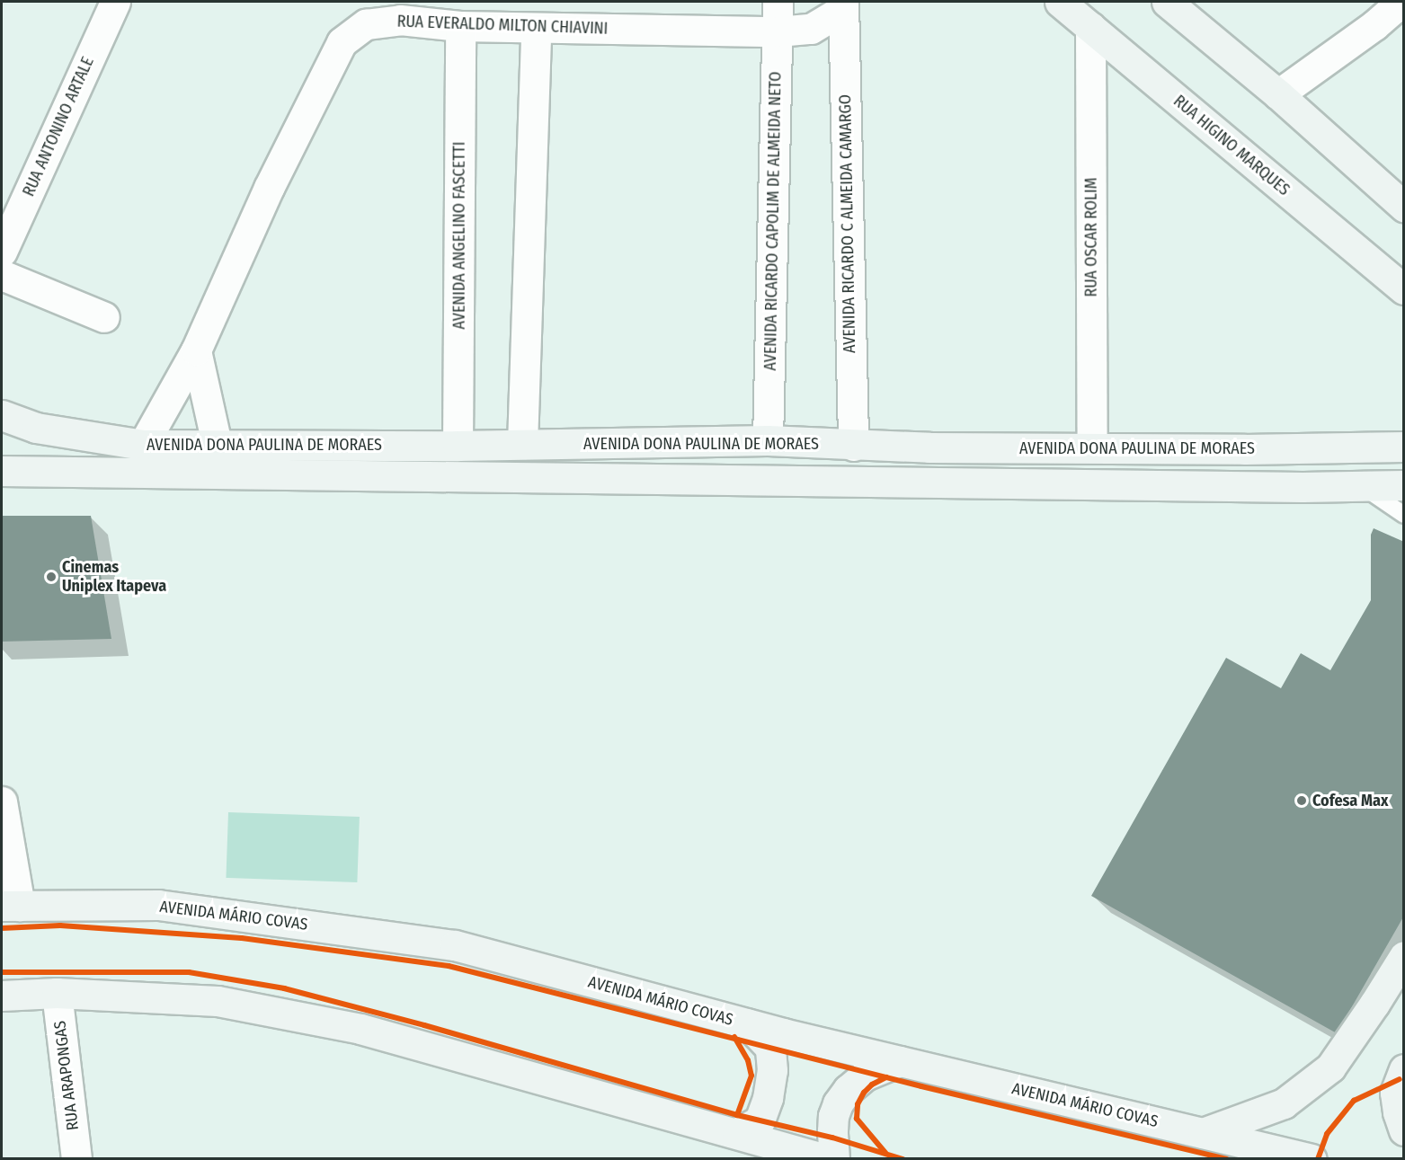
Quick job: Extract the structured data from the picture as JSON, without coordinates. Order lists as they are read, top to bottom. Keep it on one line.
{"streets":{"main road":["RUA HIGINO MARQUES","AVENIDA DONA PAULINA DE MORAES","AVENIDA MÁRIO COVAS"],"street":["RUA EVERALDO MILTON CHIAVINI","RUA ANTONINO ARTALE","AVENIDA RICARDO CAPOLIM DE ALMEIDA NETO","AVENIDA RICARDO C ALMEIDA CAMARGO","AVENIDA ANGELINO FASCETTI","RUA OSCAR ROLIM","RUA ARAPONGAS"]},"crossings":[["RUA EVERALDO MILTON CHIAVINI","AVENIDA RICARDO CAPOLIM DE ALMEIDA NETO"],["RUA EVERALDO MILTON CHIAVINI","AVENIDA RICARDO C ALMEIDA CAMARGO"],["RUA EVERALDO MILTON CHIAVINI","AVENIDA ANGELINO FASCETTI"],["RUA EVERALDO MILTON CHIAVINI","AVENIDA DONA PAULINA DE MORAES"],["RUA HIGINO MARQUES","RUA OSCAR ROLIM"],["AVENIDA RICARDO CAPOLIM DE ALMEIDA NETO","AVENIDA DONA PAULINA DE MORAES"],["AVENIDA RICARDO C ALMEIDA CAMARGO","AVENIDA DONA PAULINA DE MORAES"],["AVENIDA ANGELINO FASCETTI","AVENIDA DONA PAULINA DE MORAES"],["RUA OSCAR ROLIM","AVENIDA DONA PAULINA DE MORAES"]],"places":["Cinemas Uniplex Itapeva","Cofesa Max"]}
